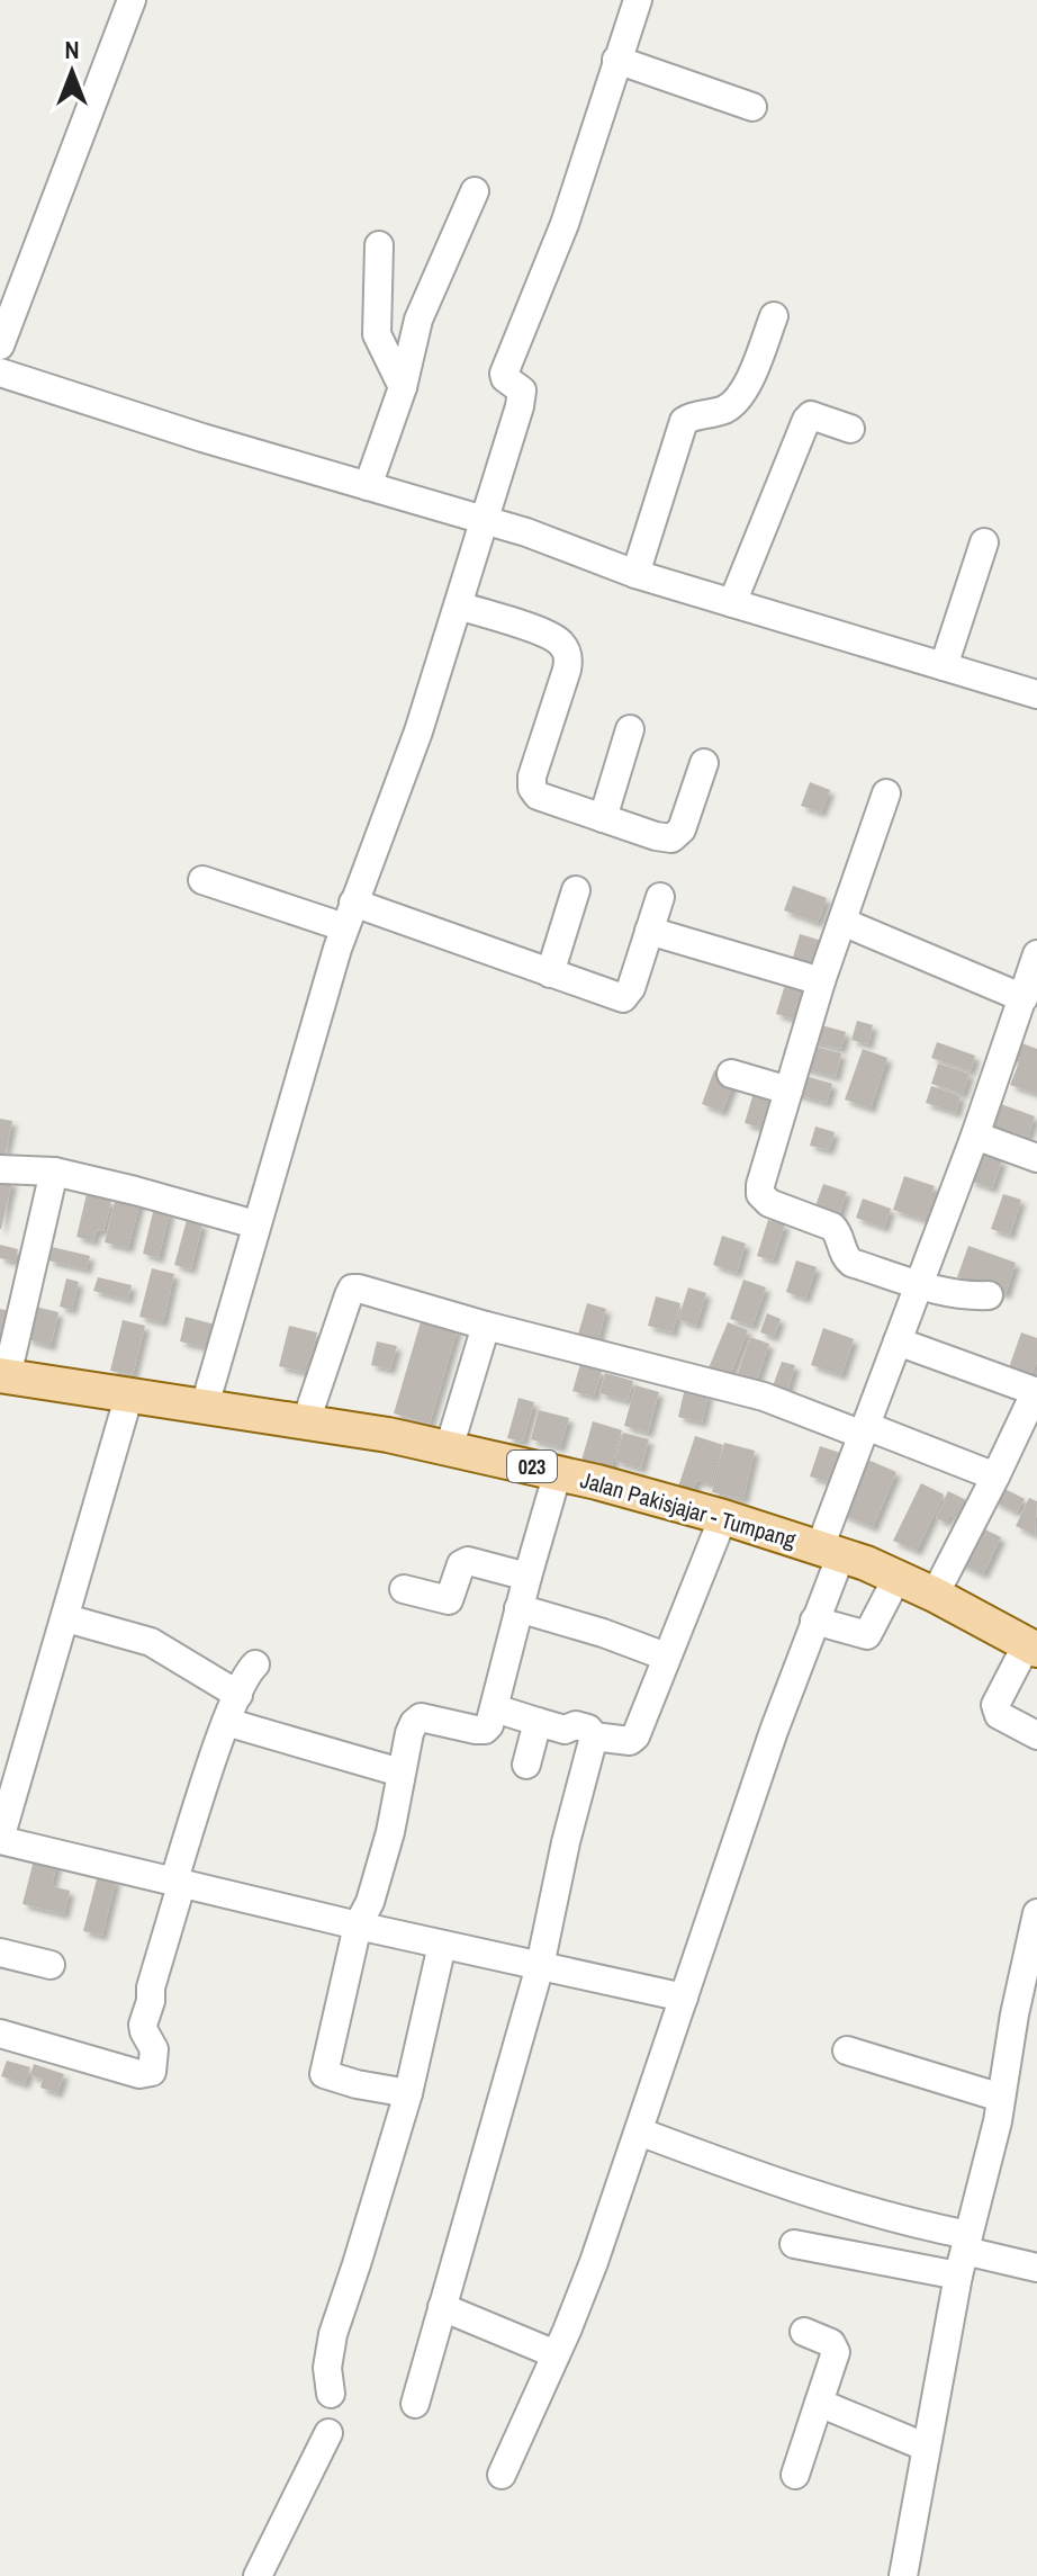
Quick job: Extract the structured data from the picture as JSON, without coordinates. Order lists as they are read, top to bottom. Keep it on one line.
{"streets":{"main road":["023","Jalan Pakisjajar - Tumpang"]},"north":"top"}
